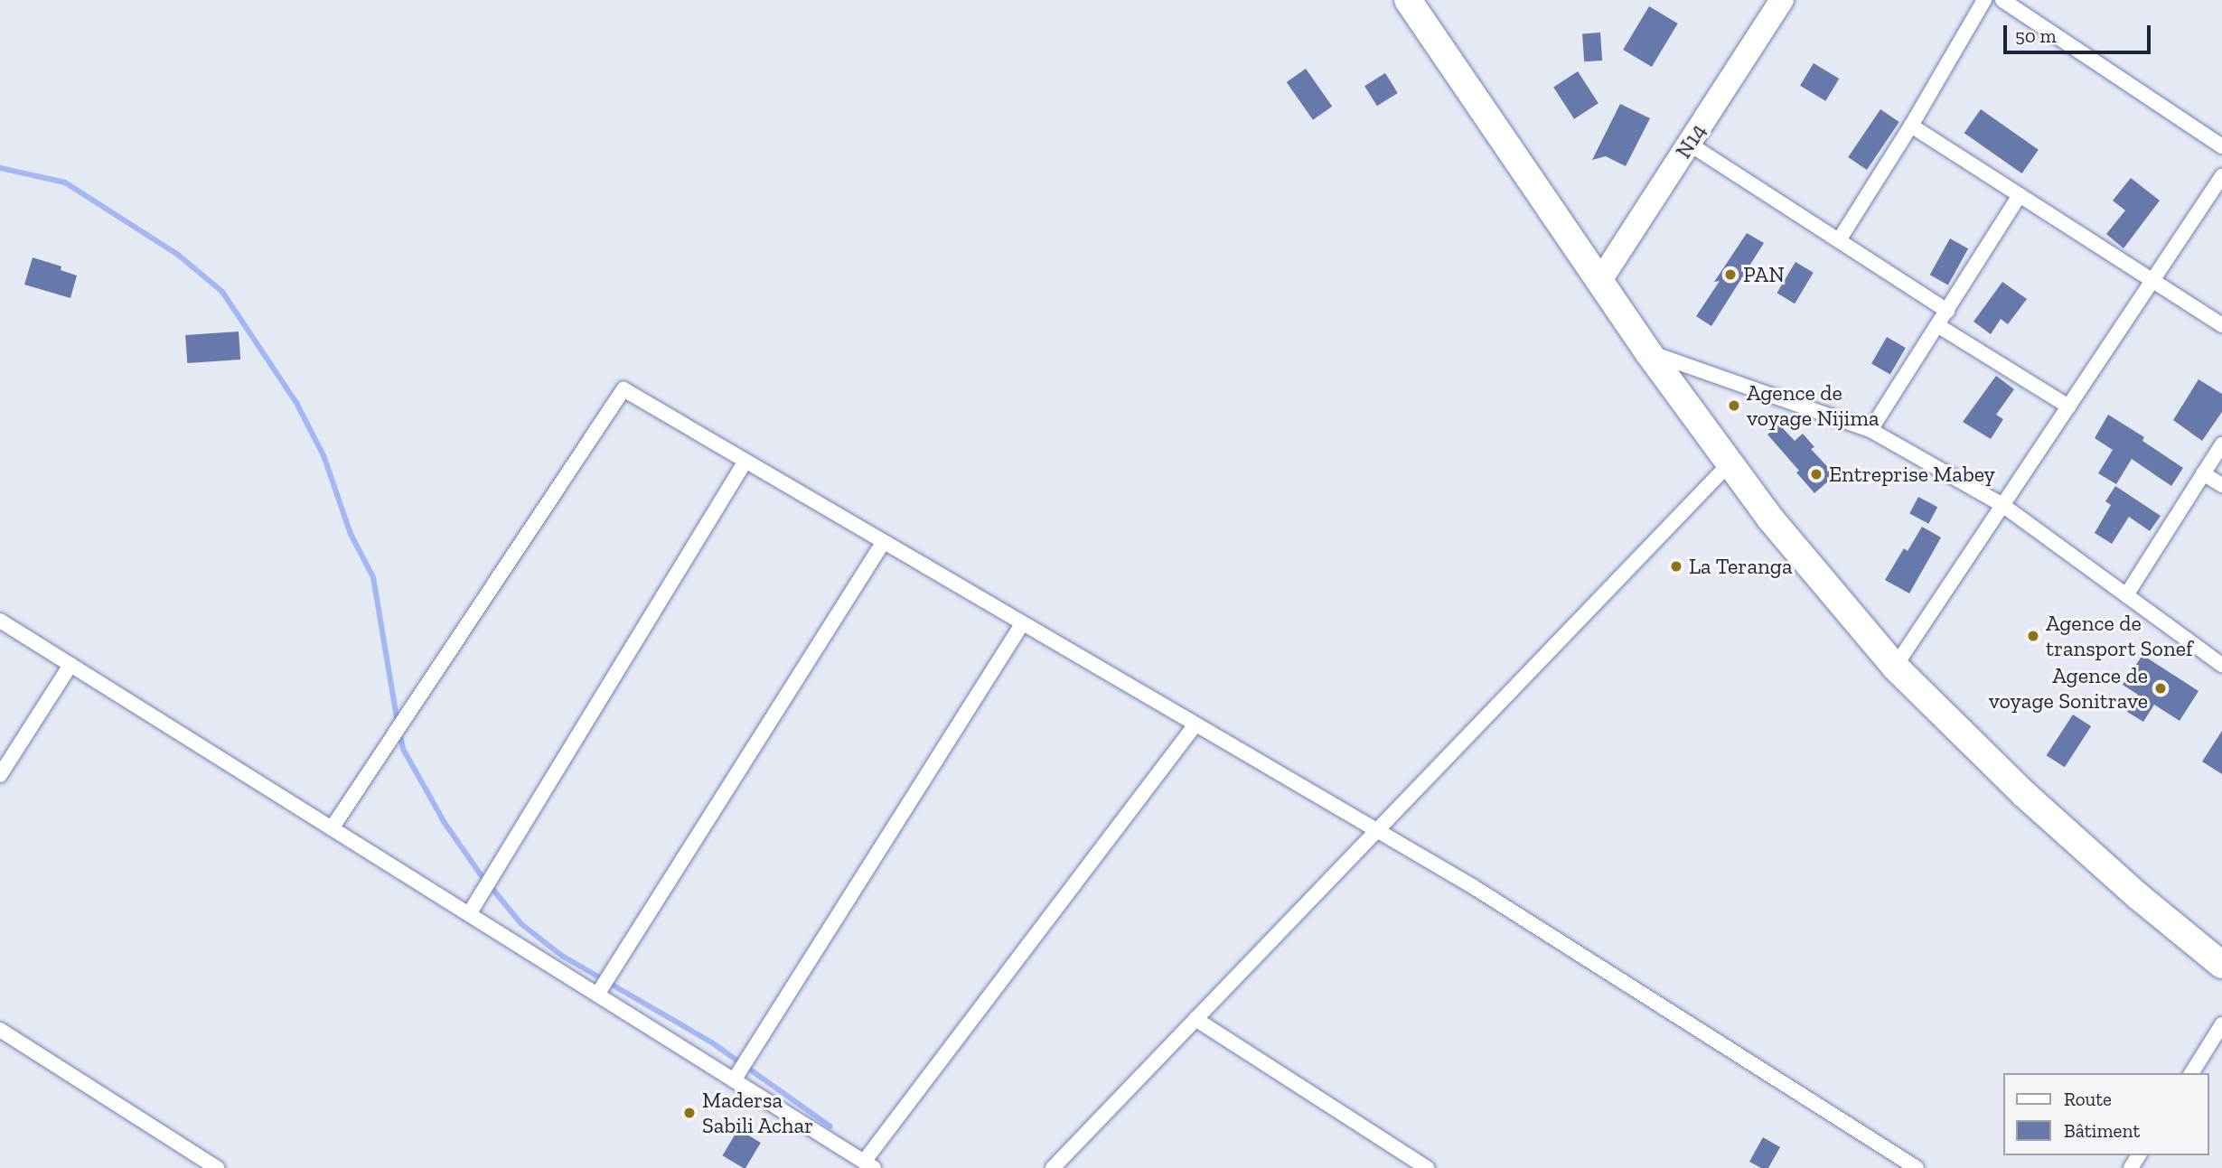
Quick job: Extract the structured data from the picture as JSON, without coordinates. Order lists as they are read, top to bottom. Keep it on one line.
{"streets":{"main road":["N14"]},"places":["PAN","Agence de voyage Nijima","Entreprise Mabey","La Teranga","Agence de transport Sonef","Agence de voyage Sonitrave","Madersa Sabili Achar"],"legend":["Route","Bâtiment"],"scale_bar":"50 m"}
